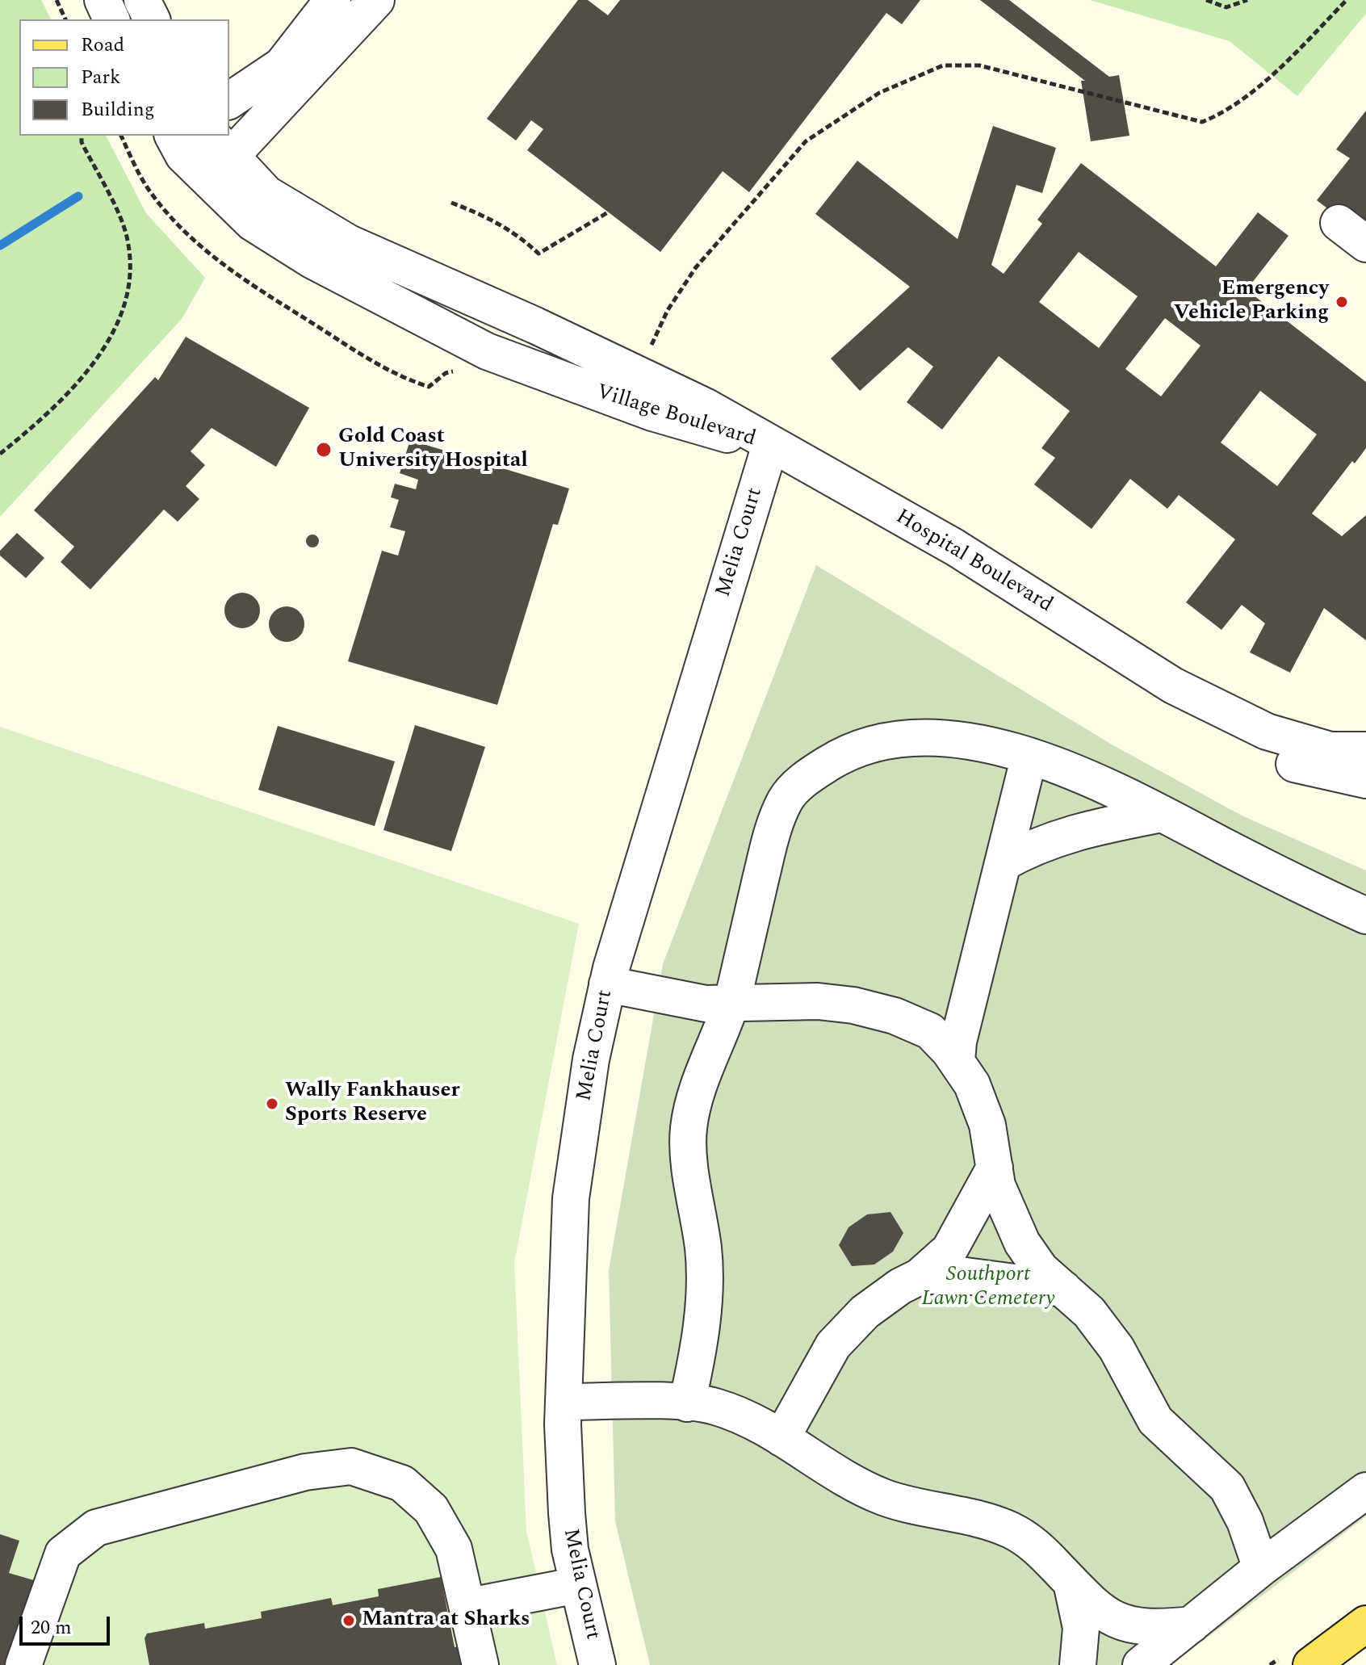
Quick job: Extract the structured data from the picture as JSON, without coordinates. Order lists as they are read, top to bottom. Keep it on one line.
{"streets":{"street":["Village Boulevard","Melia Court","Hospital Boulevard"]},"crossings":[["Village Boulevard","Melia Court"],["Village Boulevard","Hospital Boulevard"],["Melia Court","Hospital Boulevard"]],"parks":["Southport Lawn Cemetery"],"places":["Emergency Vehicle Parking","Gold Coast University Hospital","Wally Fankhauser Sports Reserve","Mantra at Sharks"],"legend":["Road","Park","Building"],"scale_bar":"20 m"}
